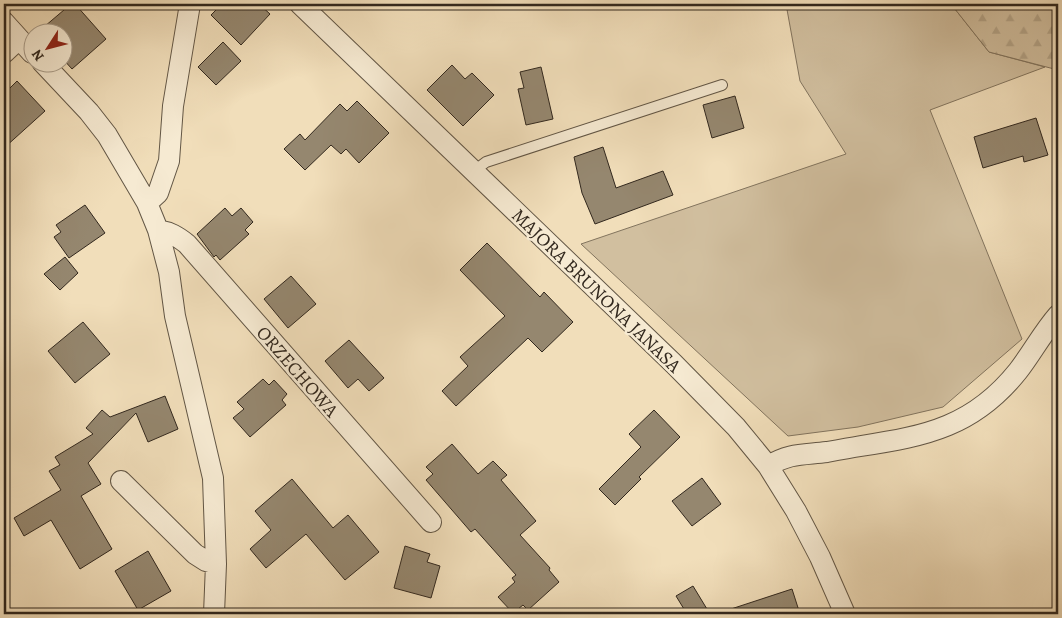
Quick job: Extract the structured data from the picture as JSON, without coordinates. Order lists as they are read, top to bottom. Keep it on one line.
{"streets":{"street":["MAJORA BRUNONA JANASA","ORZECHOWA"]},"north":"bottom left"}
